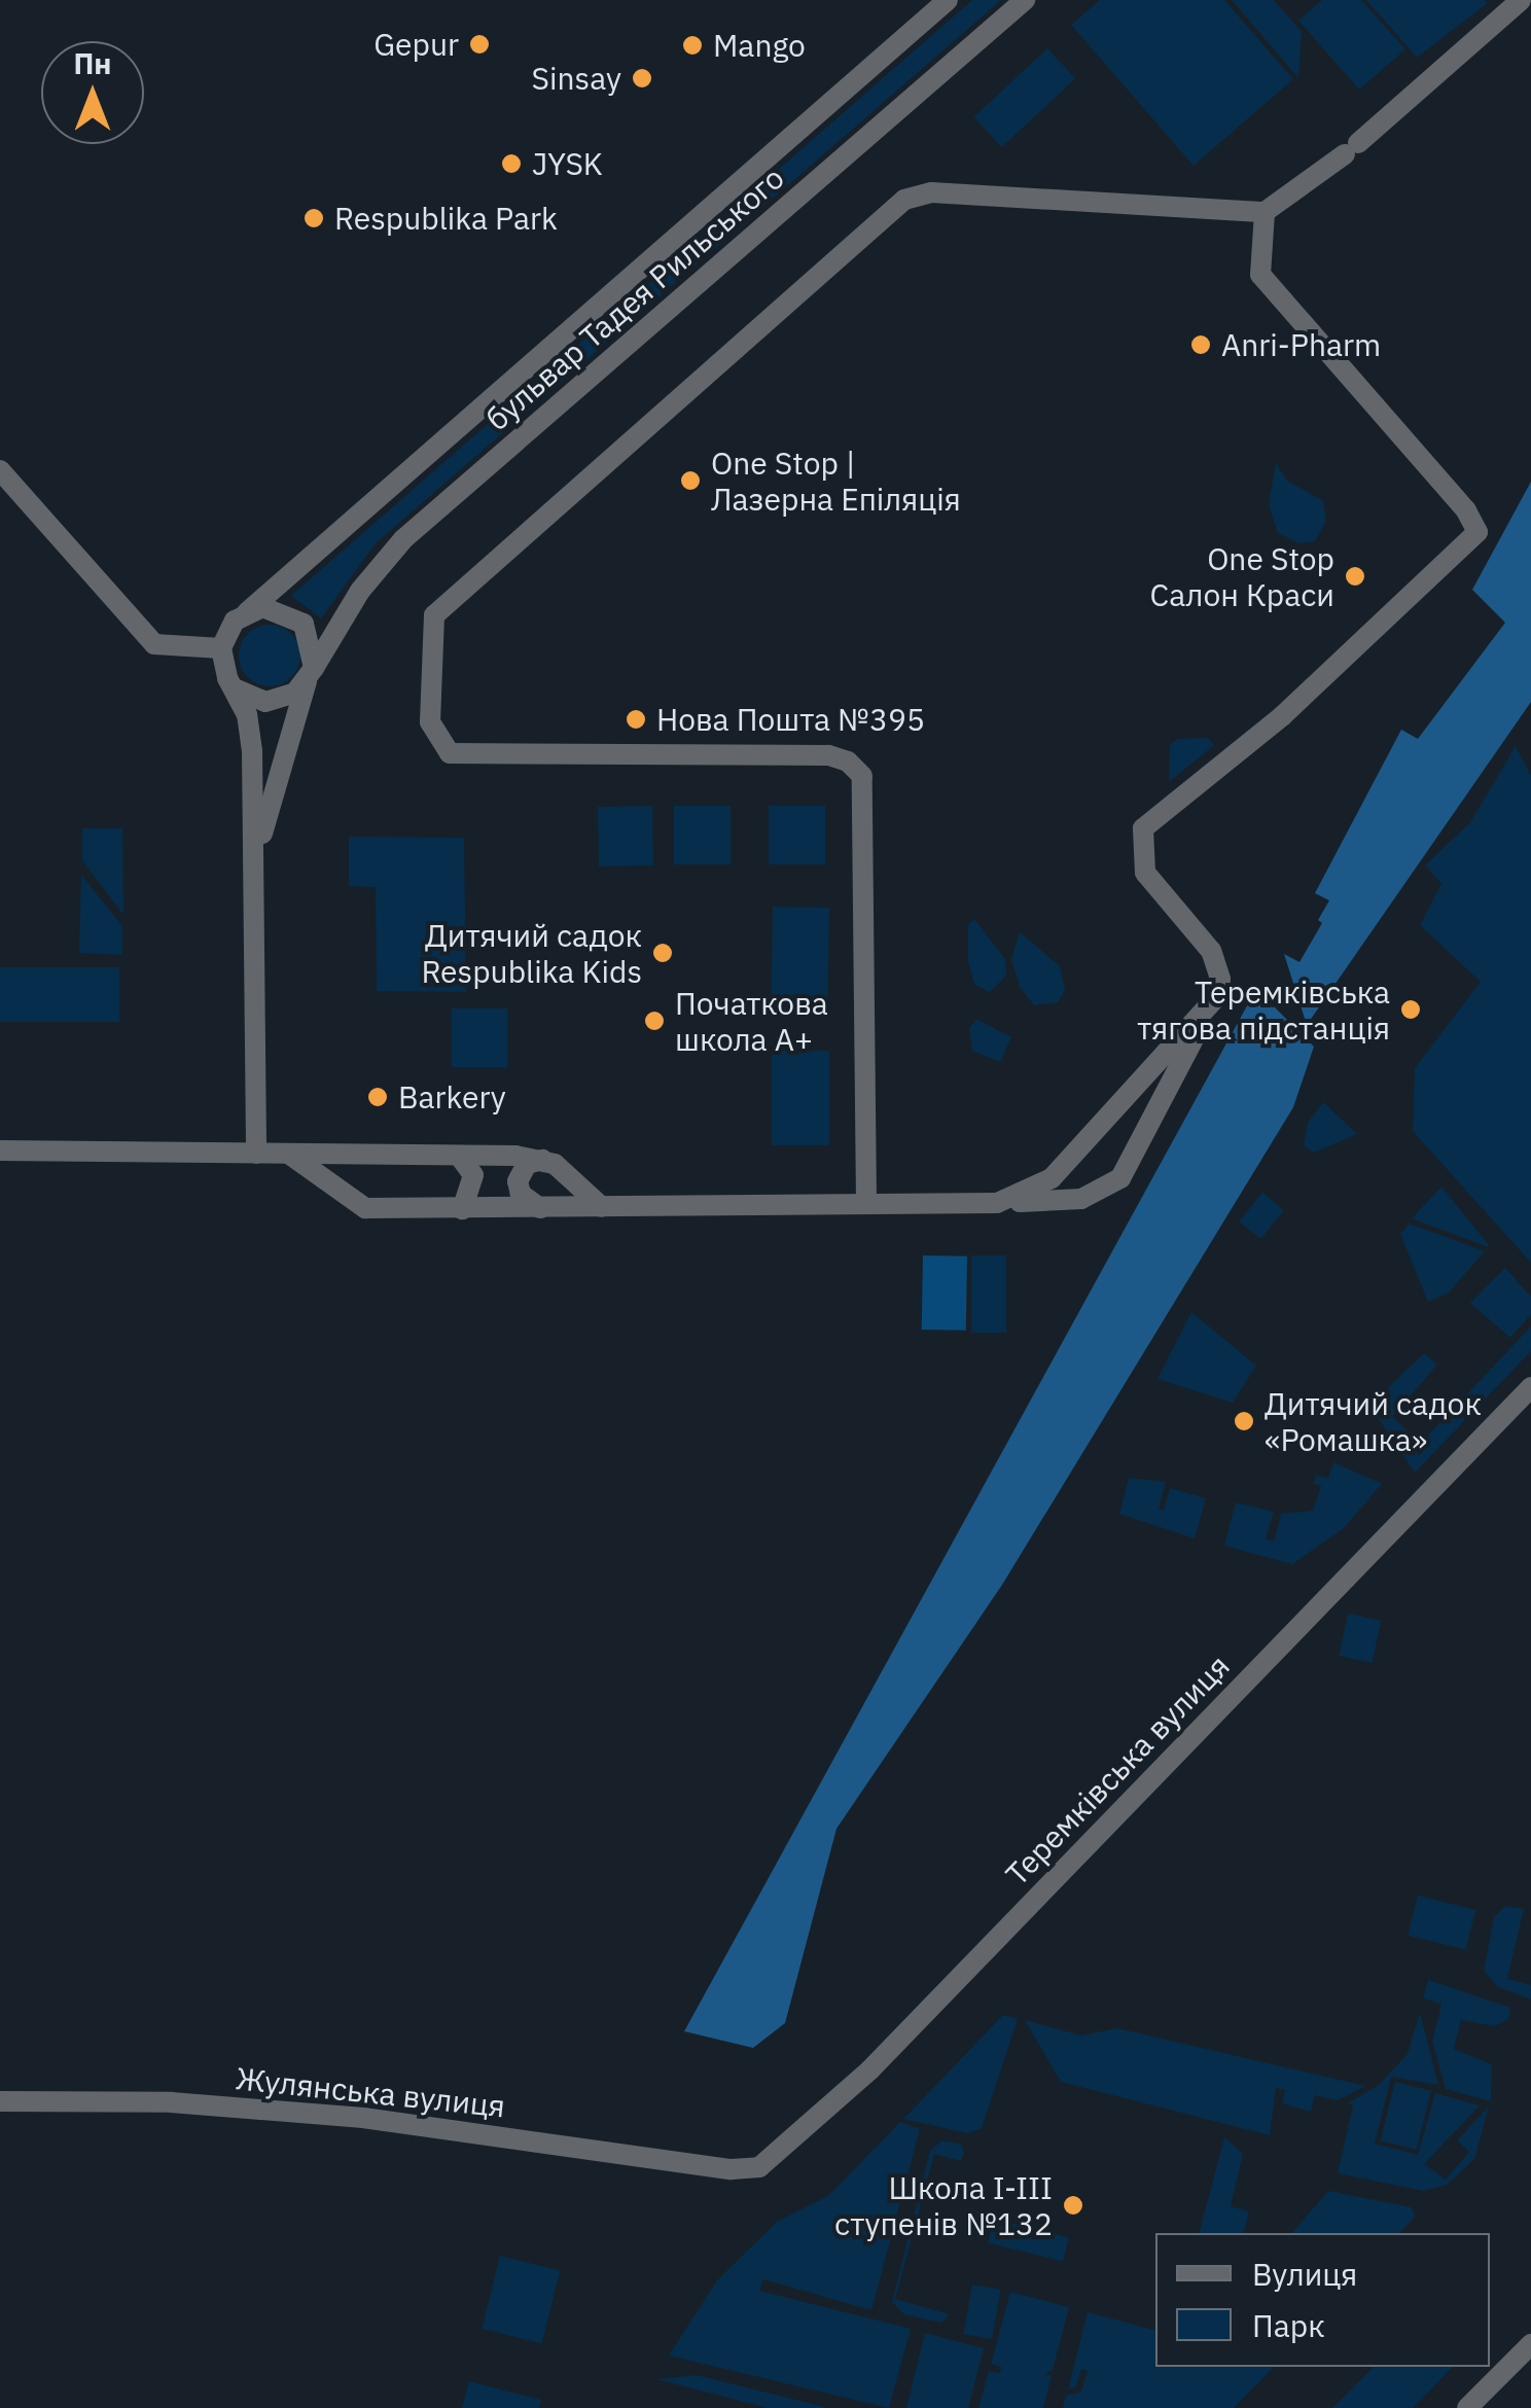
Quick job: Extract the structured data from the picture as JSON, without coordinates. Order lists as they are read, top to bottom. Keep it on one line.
{"streets":{"street":["бульвар Тадея Рильського","Теремківська вулиця","Жулянська вулиця"]},"crossings":[["Теремківська вулиця","Жулянська вулиця"]],"places":["Gepur","Mango","Sinsay","JYSK","Respublika Park","Anri-Pharm","One Stop | Лазерна Епіляція","One Stop Салон Краси","Нова Пошта №395","Дитячий садок Respublika Kids","Теремківська тягова підстанція","Початкова школа А+","Barkery","Дитячий садок «Ромашка»","Школа І-ІІІ ступенів №132"],"legend":["Вулиця","Парк"],"north":"top"}
